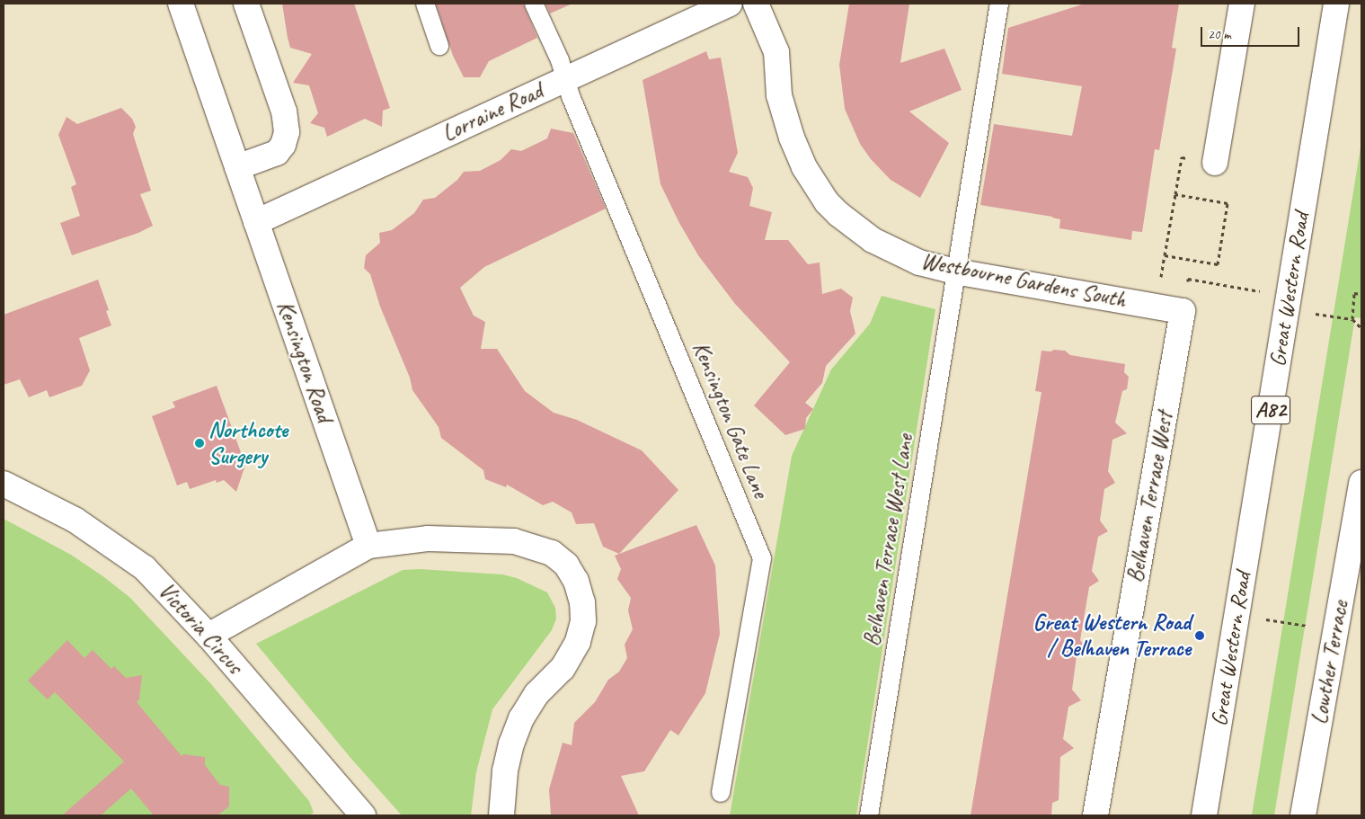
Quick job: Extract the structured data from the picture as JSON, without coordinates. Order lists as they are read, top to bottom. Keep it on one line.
{"streets":{"street":["Lorraine Road","Westbourne Gardens South","Great Western Road","Kensington Road","A82","Belhaven Terrace West","Victoria Circus","Lowther Terrace"],"lane":["Kensington Gate Lane","Belhaven Terrace West Lane"]},"crossings":[["Lorraine Road","Kensington Road"],["Lorraine Road","Kensington Gate Lane"],["Westbourne Gardens South","Belhaven Terrace West"],["Westbourne Gardens South","Belhaven Terrace West Lane"]],"places":["Northcote Surgery","Great Western Road / Belhaven Terrace"],"scale_bar":"20 m"}
